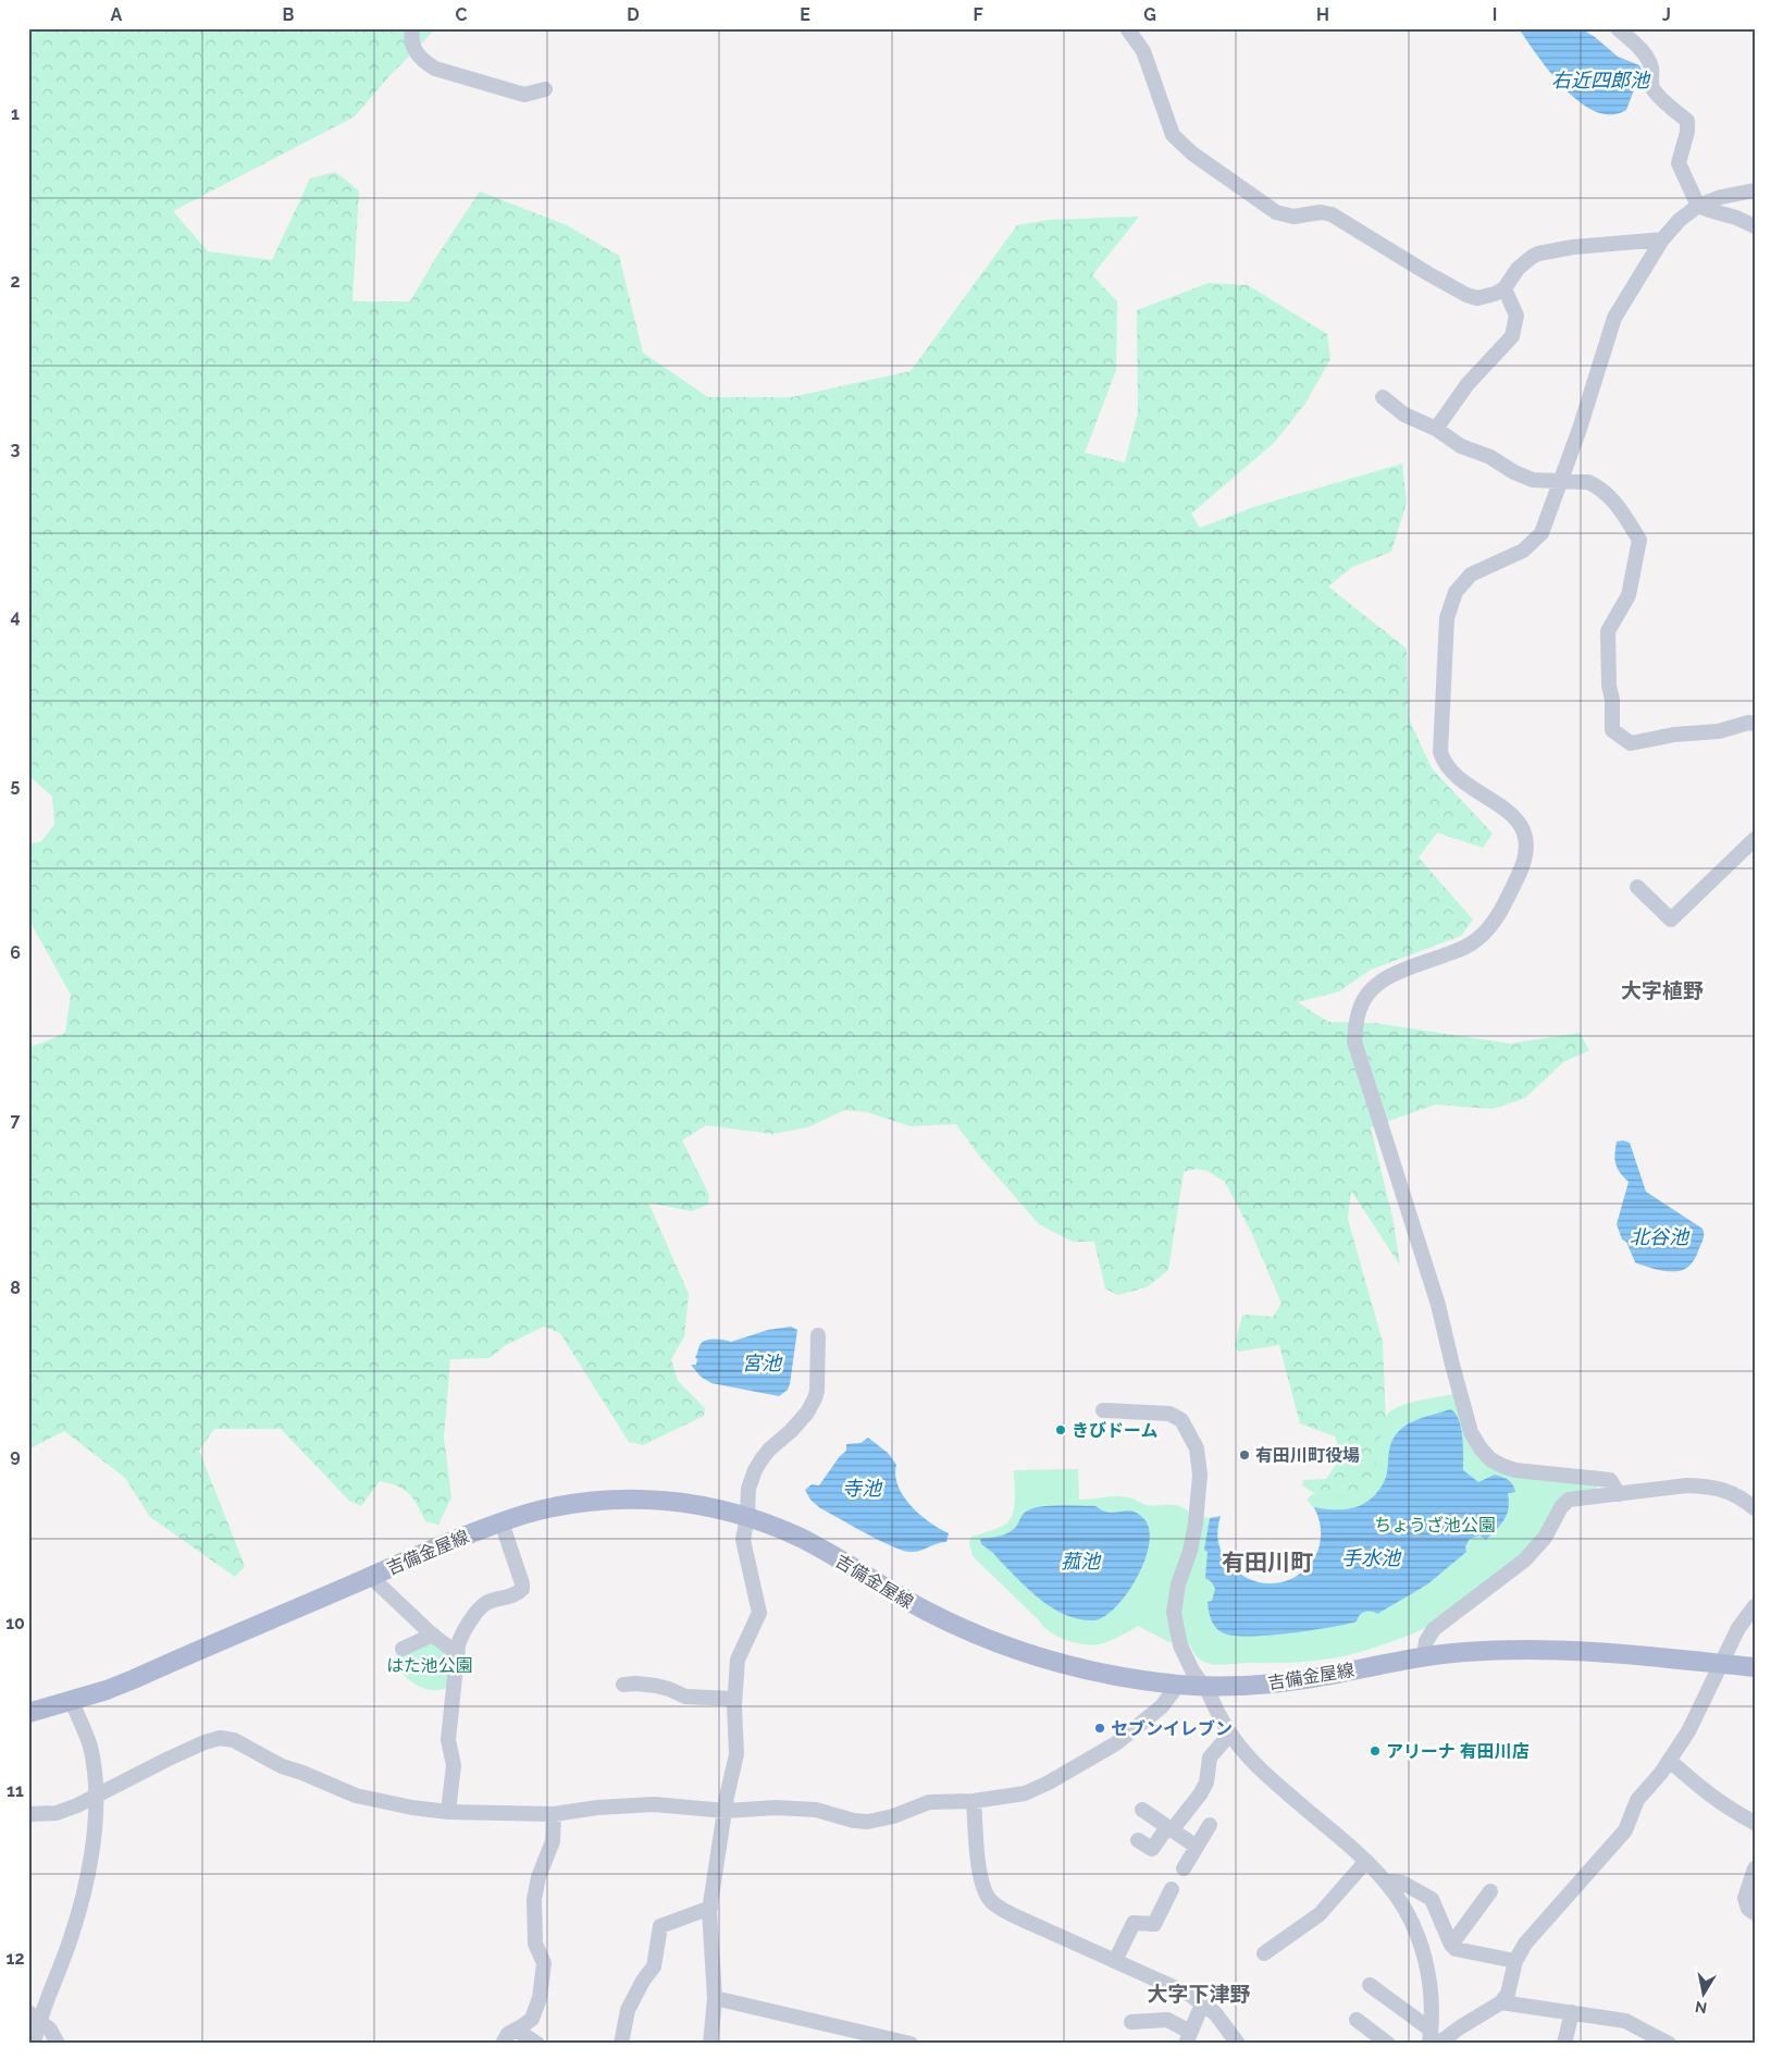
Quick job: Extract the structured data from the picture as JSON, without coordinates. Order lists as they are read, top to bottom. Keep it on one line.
{"streets":{"main road":["吉備金屋線"]},"districts":["大字植野","有田川町","大字下津野"],"water":["右近四郎池","北谷池","宮池","寺池","手水池","菰池"],"parks":["ちょうざ池公園","はた池公園"],"places":["きびドーム","有田川町役場","セブンイレブン","アリーナ 有田川店"],"north":"bottom","grid":{"columns":["A","B","C","D","E","F","G","H","I","J"],"rows":["1","2","3","4","5","6","7","8","9","10","11","12"]}}
